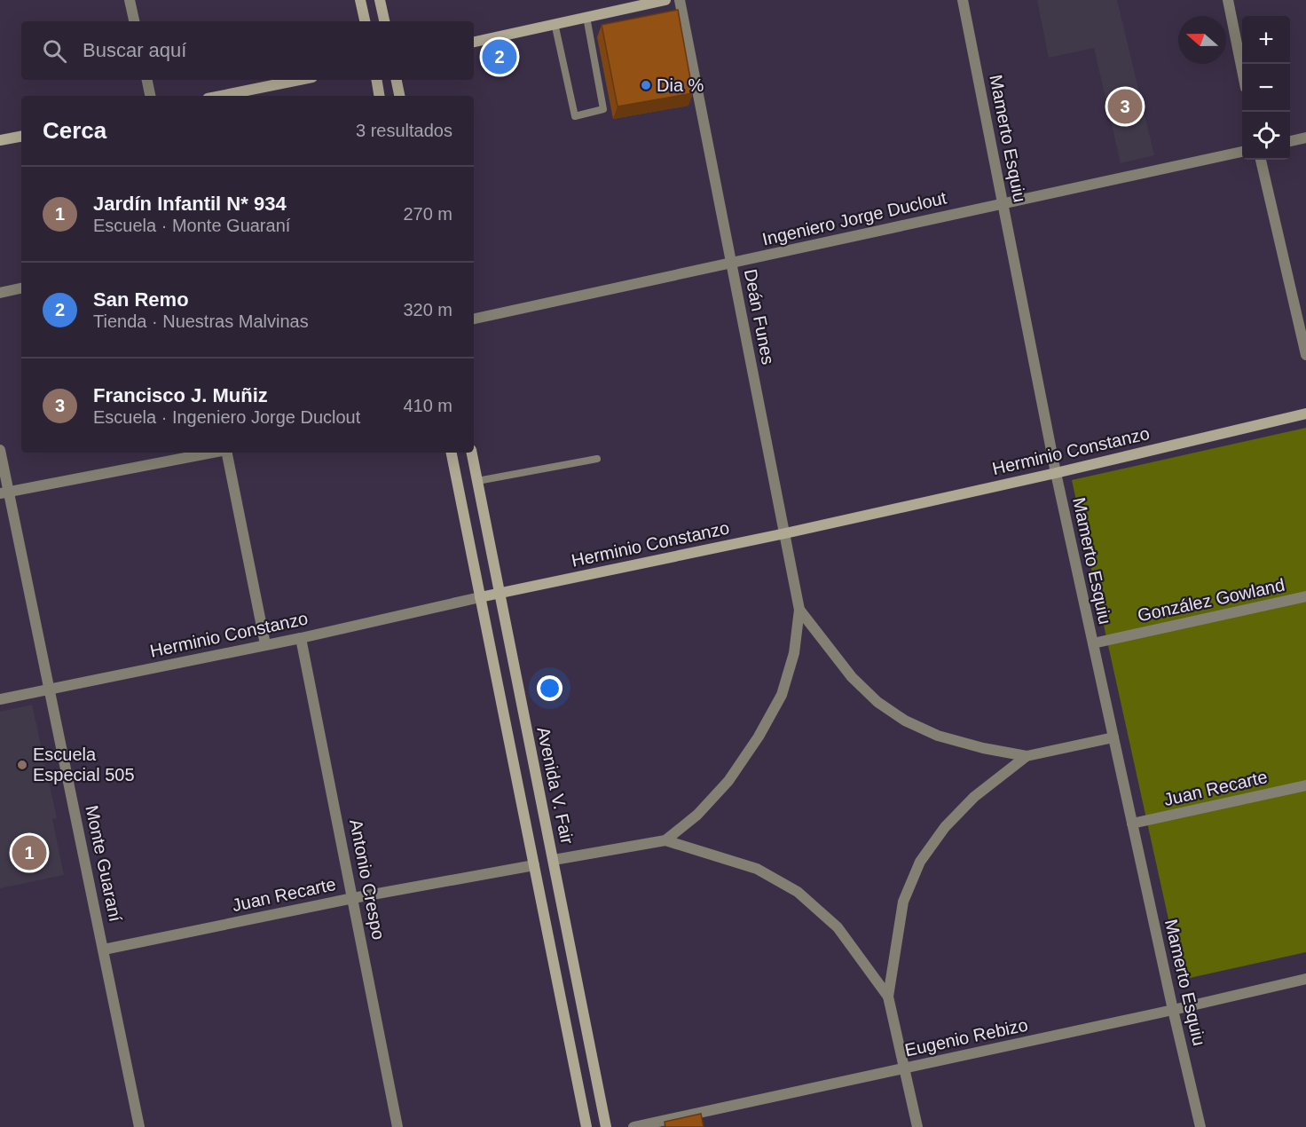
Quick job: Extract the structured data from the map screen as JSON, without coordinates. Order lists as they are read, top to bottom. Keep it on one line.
{"streets":{"main road":["Herminio Constanzo","Avenida V. Fair"],"street":["Mamerto Esquiu","Ingeniero Jorge Duclout","Deán Funes","González Gowland","Juan Recarte","Monte Guaraní","Antonio Crespo","Eugenio Rebizo"]},"crossings":[["Mamerto Esquiu","Ingeniero Jorge Duclout"],["Mamerto Esquiu","Herminio Constanzo"],["Mamerto Esquiu","González Gowland"],["Mamerto Esquiu","Juan Recarte"],["Mamerto Esquiu","Eugenio Rebizo"],["Ingeniero Jorge Duclout","Deán Funes"],["Deán Funes","Herminio Constanzo"],["Herminio Constanzo","Avenida V. Fair"],["Herminio Constanzo","Monte Guaraní"],["Herminio Constanzo","Antonio Crespo"],["Avenida V. Fair","Juan Recarte"],["Juan Recarte","Monte Guaraní"],["Juan Recarte","Antonio Crespo"]],"places":["Dia %","Escuela Especial 505"],"north":"left","page":{"map_buttons":["+","−"],"search":"Buscar aquí","pins":["2","3","1"],"heading":["Cerca","3 resultados"],"list":[{"mark":"1","name":"Jardín Infantil N* 934","note":"Escuela · Monte Guaraní","value":"270 m"},{"mark":"2","name":"San Remo","note":"Tienda · Nuestras Malvinas","value":"320 m"},{"mark":"3","name":"Francisco J. Muñiz","note":"Escuela · Ingeniero Jorge Duclout","value":"410 m"}]}}
